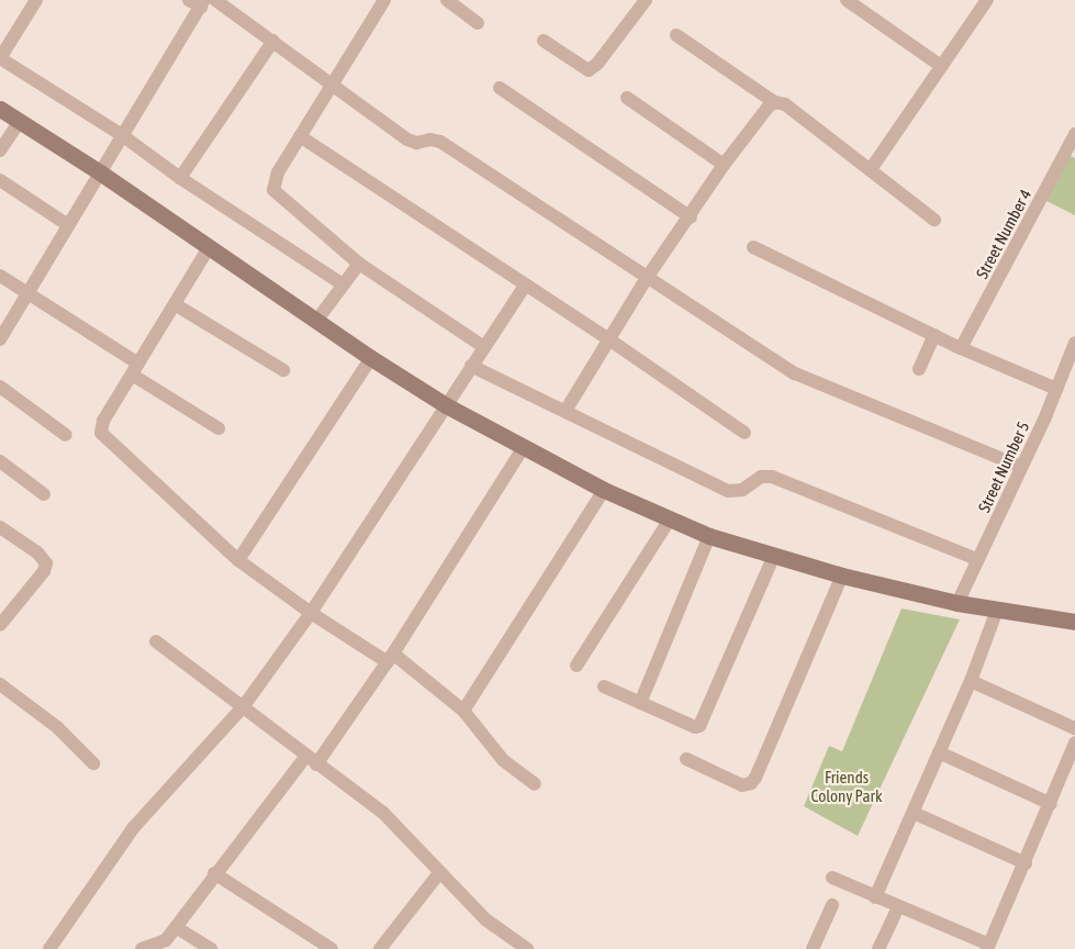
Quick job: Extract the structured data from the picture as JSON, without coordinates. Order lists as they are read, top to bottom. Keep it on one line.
{"streets":{"street":["Street Number 4","Street Number 5"]},"parks":["Friends Colony Park"]}
